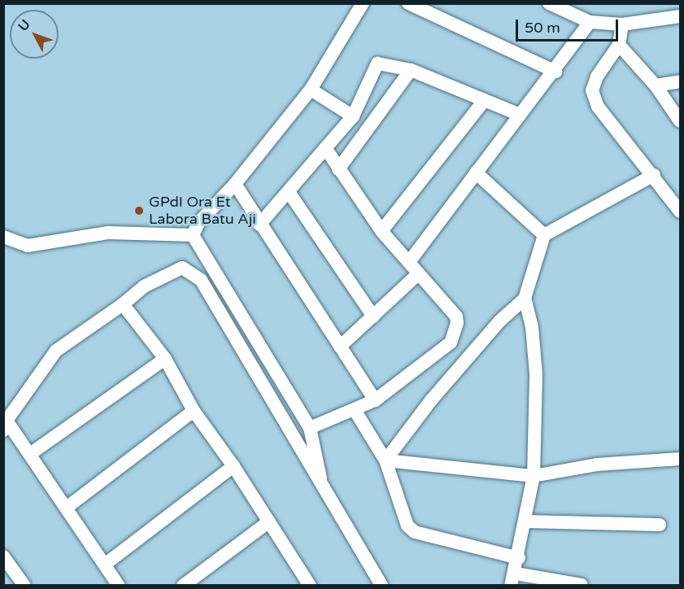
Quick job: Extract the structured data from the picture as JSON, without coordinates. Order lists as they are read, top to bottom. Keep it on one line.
{"places":["GPdI Ora Et Labora Batu Aji"],"scale_bar":"50 m","north":"top left"}
